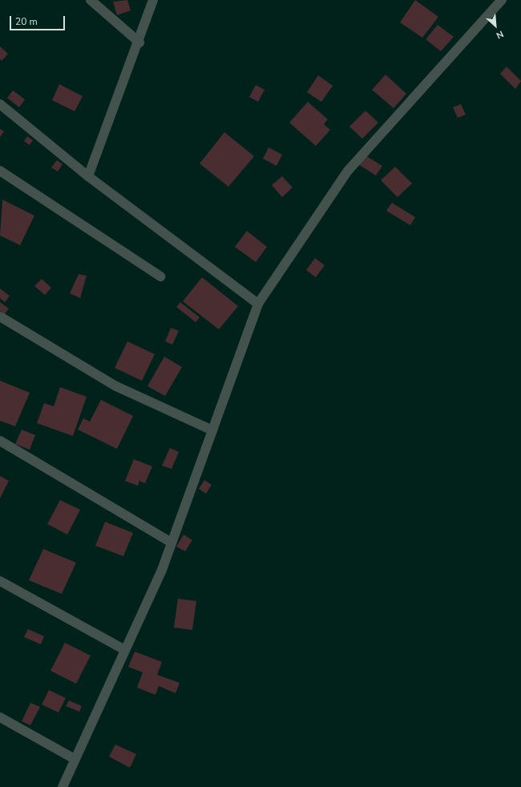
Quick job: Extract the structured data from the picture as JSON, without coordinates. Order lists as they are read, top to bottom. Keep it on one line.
{"scale_bar":"20 m","north":"bottom right"}
